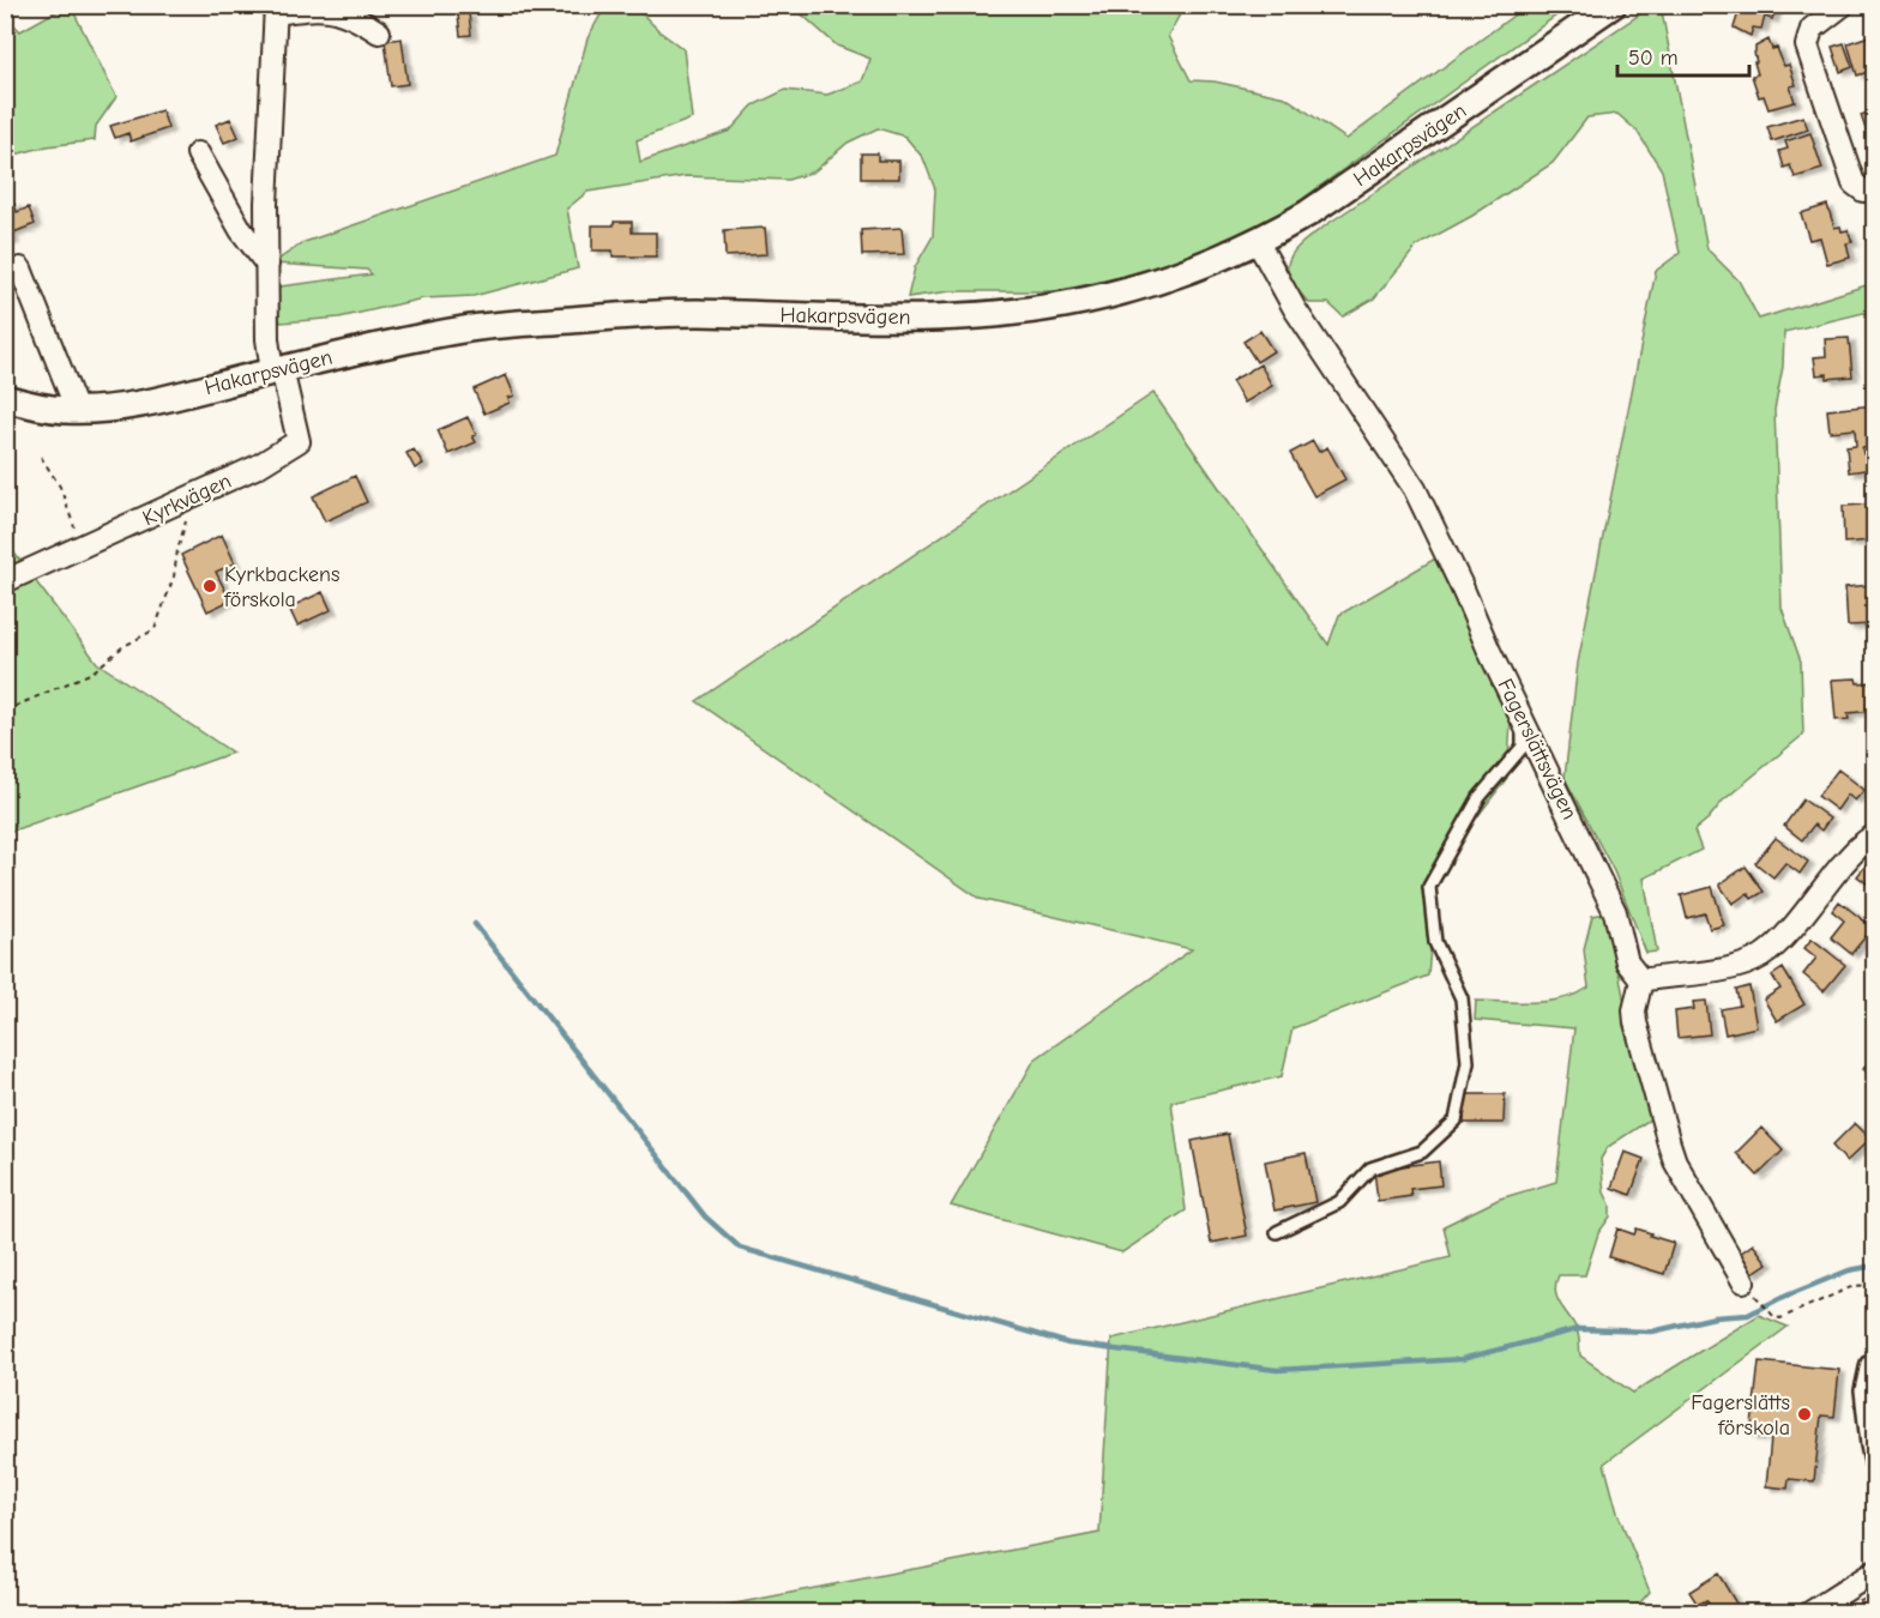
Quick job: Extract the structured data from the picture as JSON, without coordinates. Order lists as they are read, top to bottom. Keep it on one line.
{"streets":{"street":["Hakarpsvägen","Kyrkvägen","Fagerslättsvägen"]},"crossings":[["Hakarpsvägen","Kyrkvägen"],["Hakarpsvägen","Fagerslättsvägen"]],"places":["Kyrkbackens förskola","Fagerslätts förskola"],"scale_bar":"50 m"}
